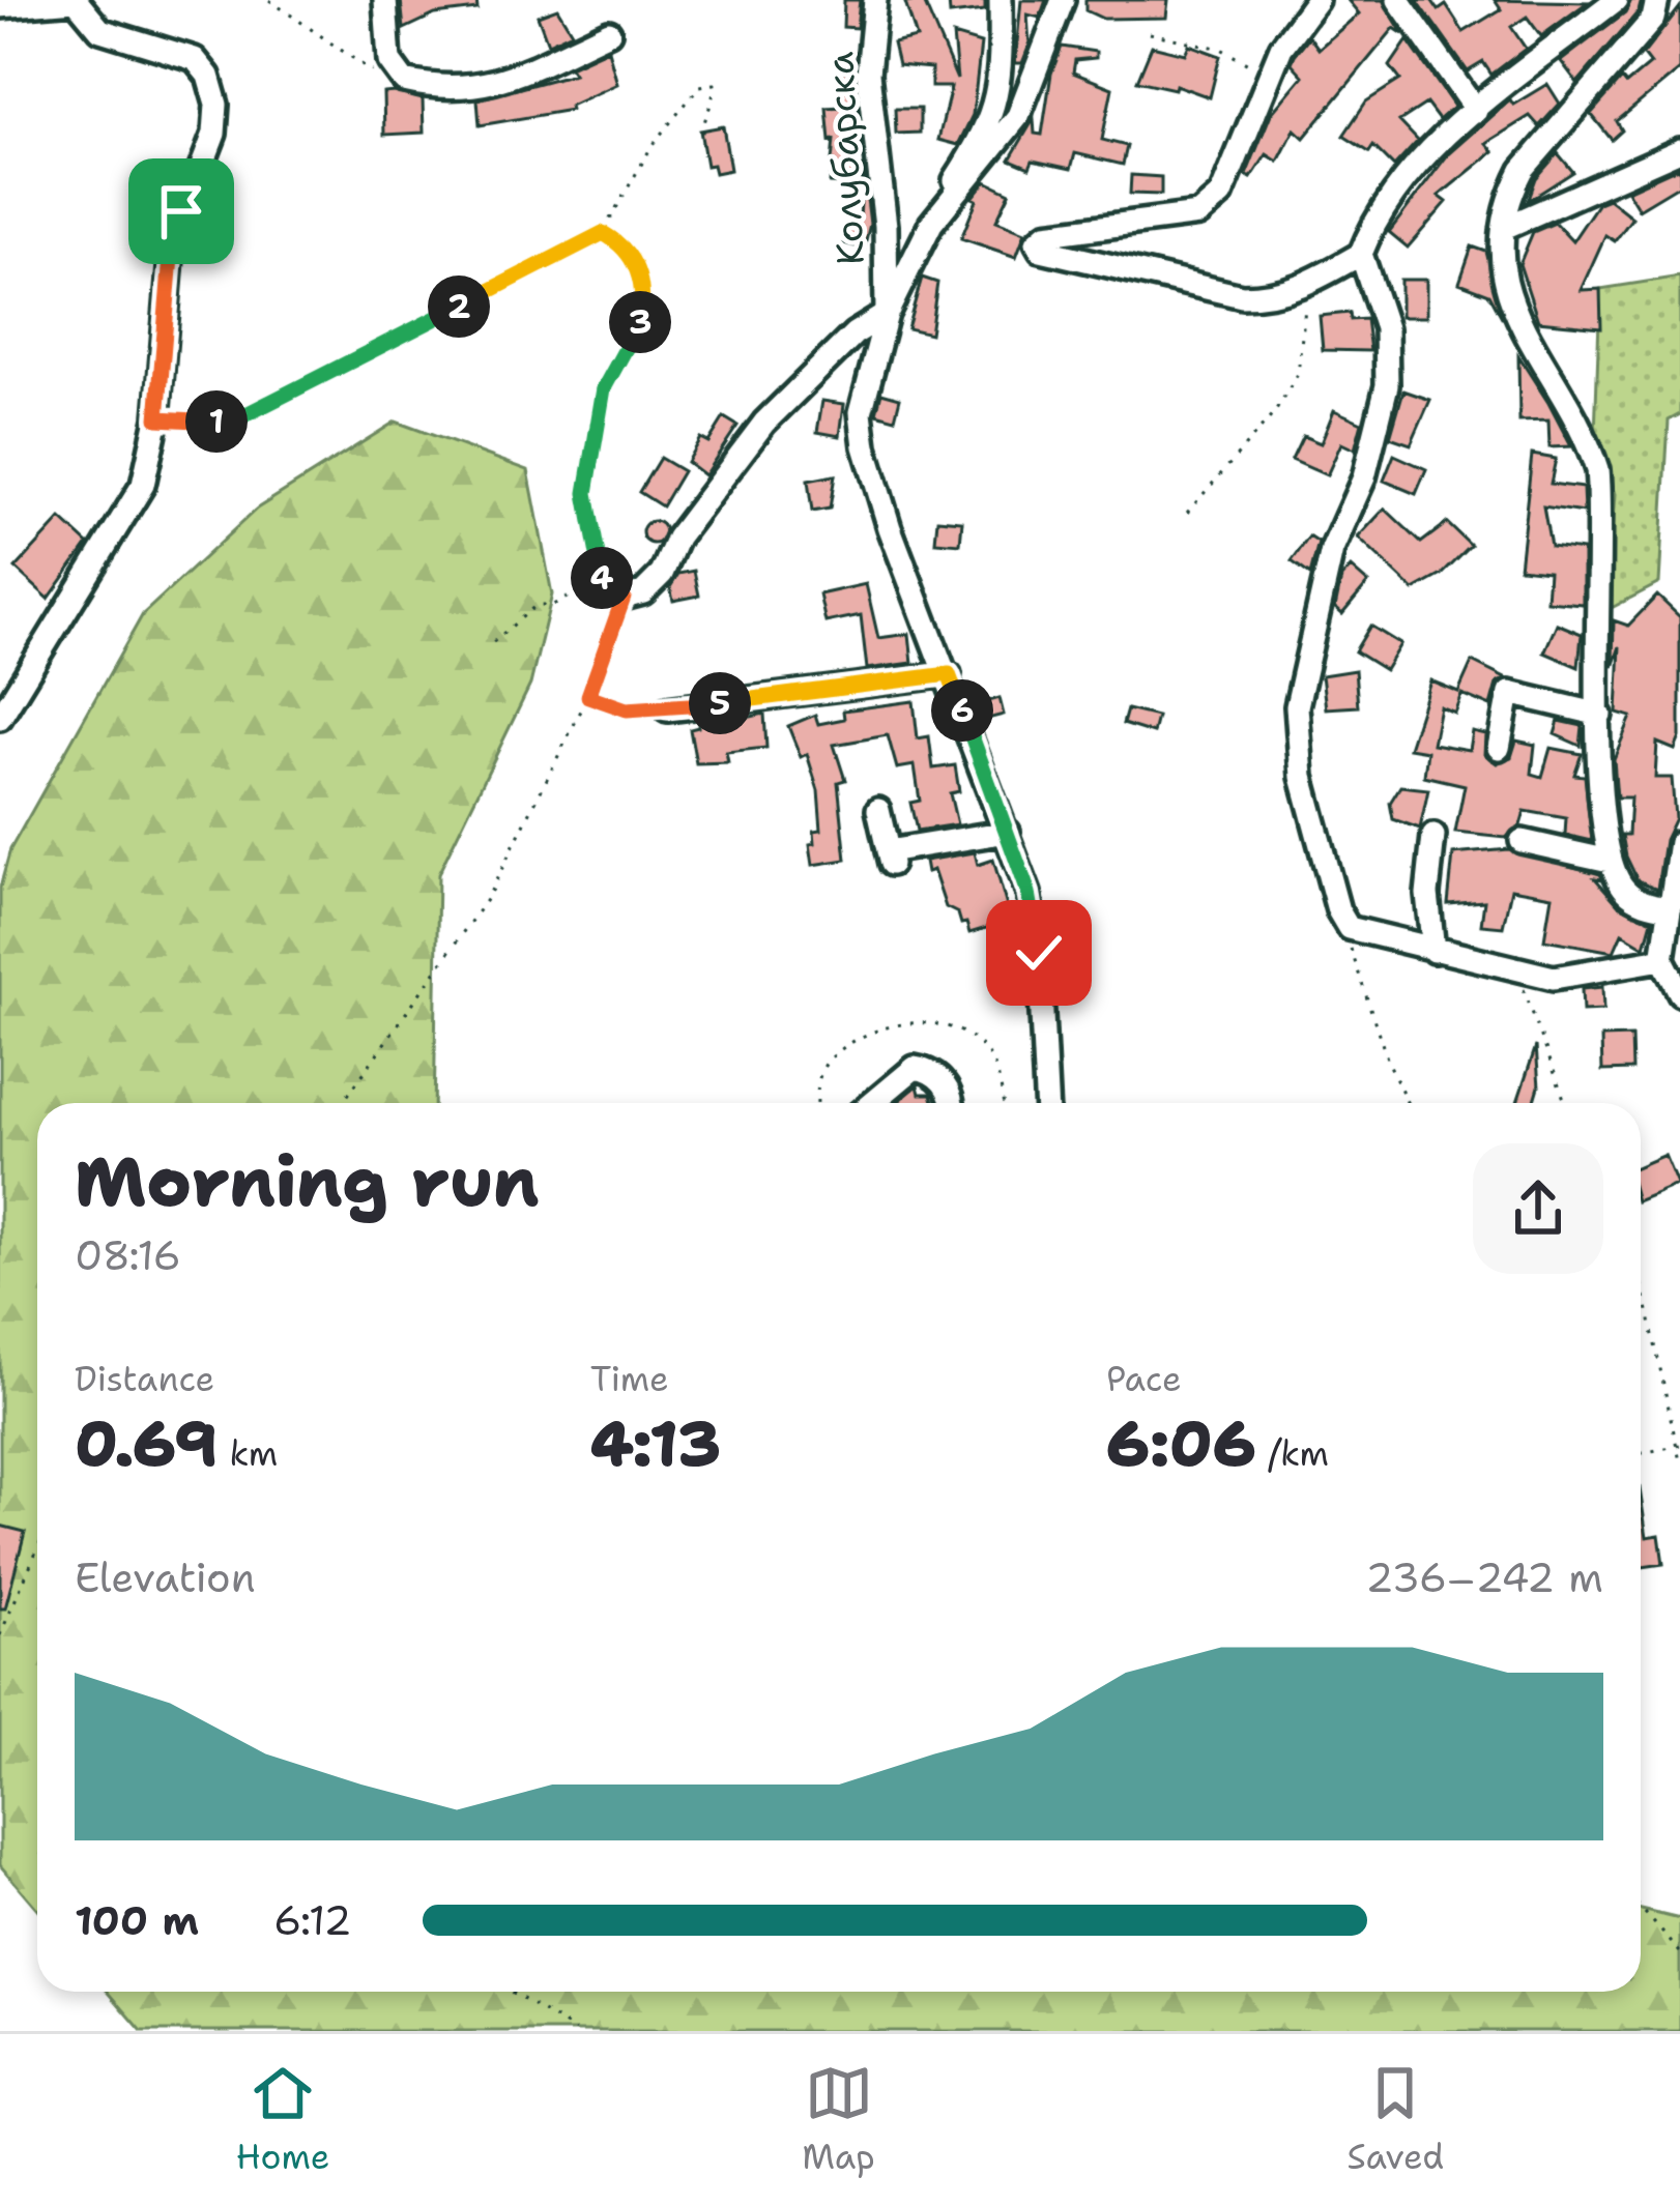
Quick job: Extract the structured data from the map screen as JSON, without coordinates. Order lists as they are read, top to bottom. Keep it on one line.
{"streets":{"street":["Колубарска"]},"page":{"pins":["2","3","1","4","5","6"],"heading":["Morning run","08:16"],"stats":[["Distance","0.69 km"],["Time","4:13"],["Pace","6:06 /km"]],"chart":["Elevation","236–242 m"],"list":[{"name":"100 m","note":"6:12"}],"tabs":["Home","Map","Saved"]}}
